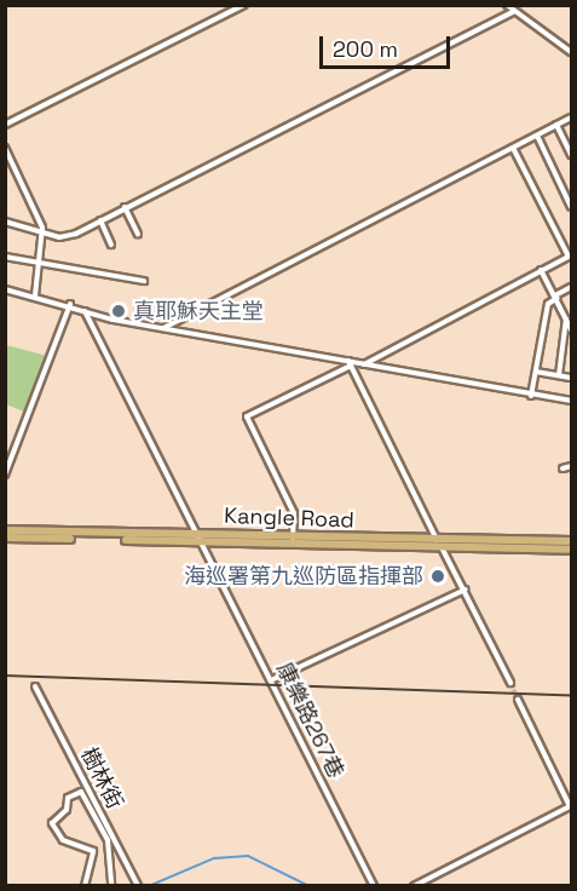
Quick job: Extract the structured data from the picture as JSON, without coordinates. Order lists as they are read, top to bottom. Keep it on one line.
{"streets":{"main road":["Kangle Road"],"street":["康樂路267巷","樹林街"]},"crossings":[["Kangle Road","康樂路267巷"]],"places":["真耶穌天主堂","海巡署第九巡防區指揮部"],"scale_bar":"200 m"}
